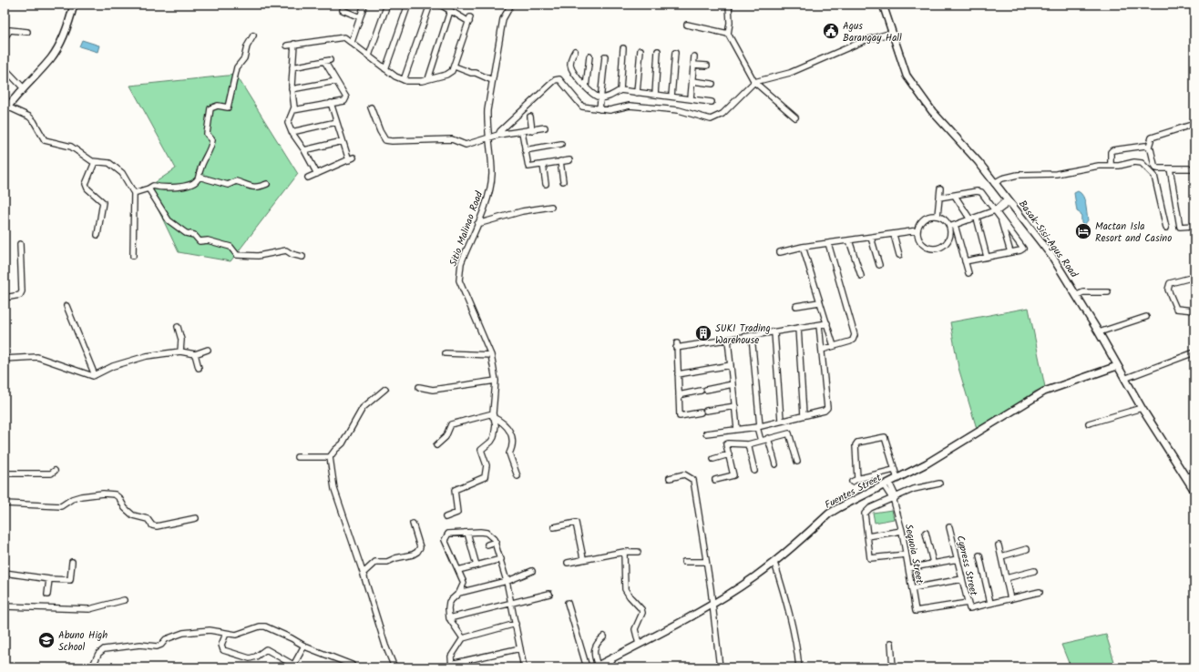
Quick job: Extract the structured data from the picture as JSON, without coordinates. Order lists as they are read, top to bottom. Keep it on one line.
{"streets":{"street":["Sitio Malinao Road","Basak-Sisi-Agus Road","Fuentes Street","Sequoia Street","Cypress Street"]},"crossings":[["Basak-Sisi-Agus Road","Fuentes Street"],["Fuentes Street","Sequoia Street"],["Sequoia Street","Cypress Street"]],"places":{"public building":["Agus Barangay Hall"],"hotel":["Mactan Isla Resort and Casino"],"building":["SUKI Trading Warehouse"],"school or university":["Abuno High School"]}}
